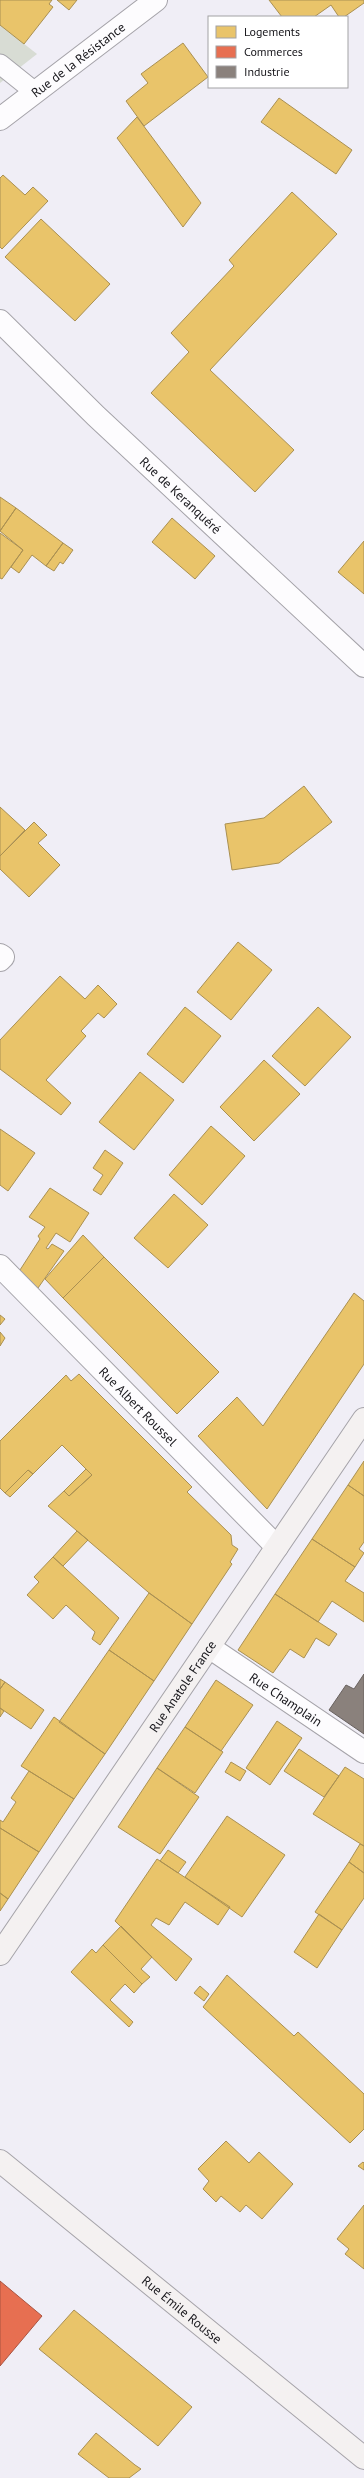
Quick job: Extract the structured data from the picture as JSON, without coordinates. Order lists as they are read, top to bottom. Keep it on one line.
{"streets":{"main road":["Rue Anatole France","Rue Émile Rousse"],"street":["Rue de la Résistance","Rue de Keranquéré","Rue Albert Roussel","Rue Champlain"]},"crossings":[["Rue Albert Roussel","Rue Anatole France"],["Rue Anatole France","Rue Champlain"]],"legend":["Logements","Commerces","Industrie"]}
